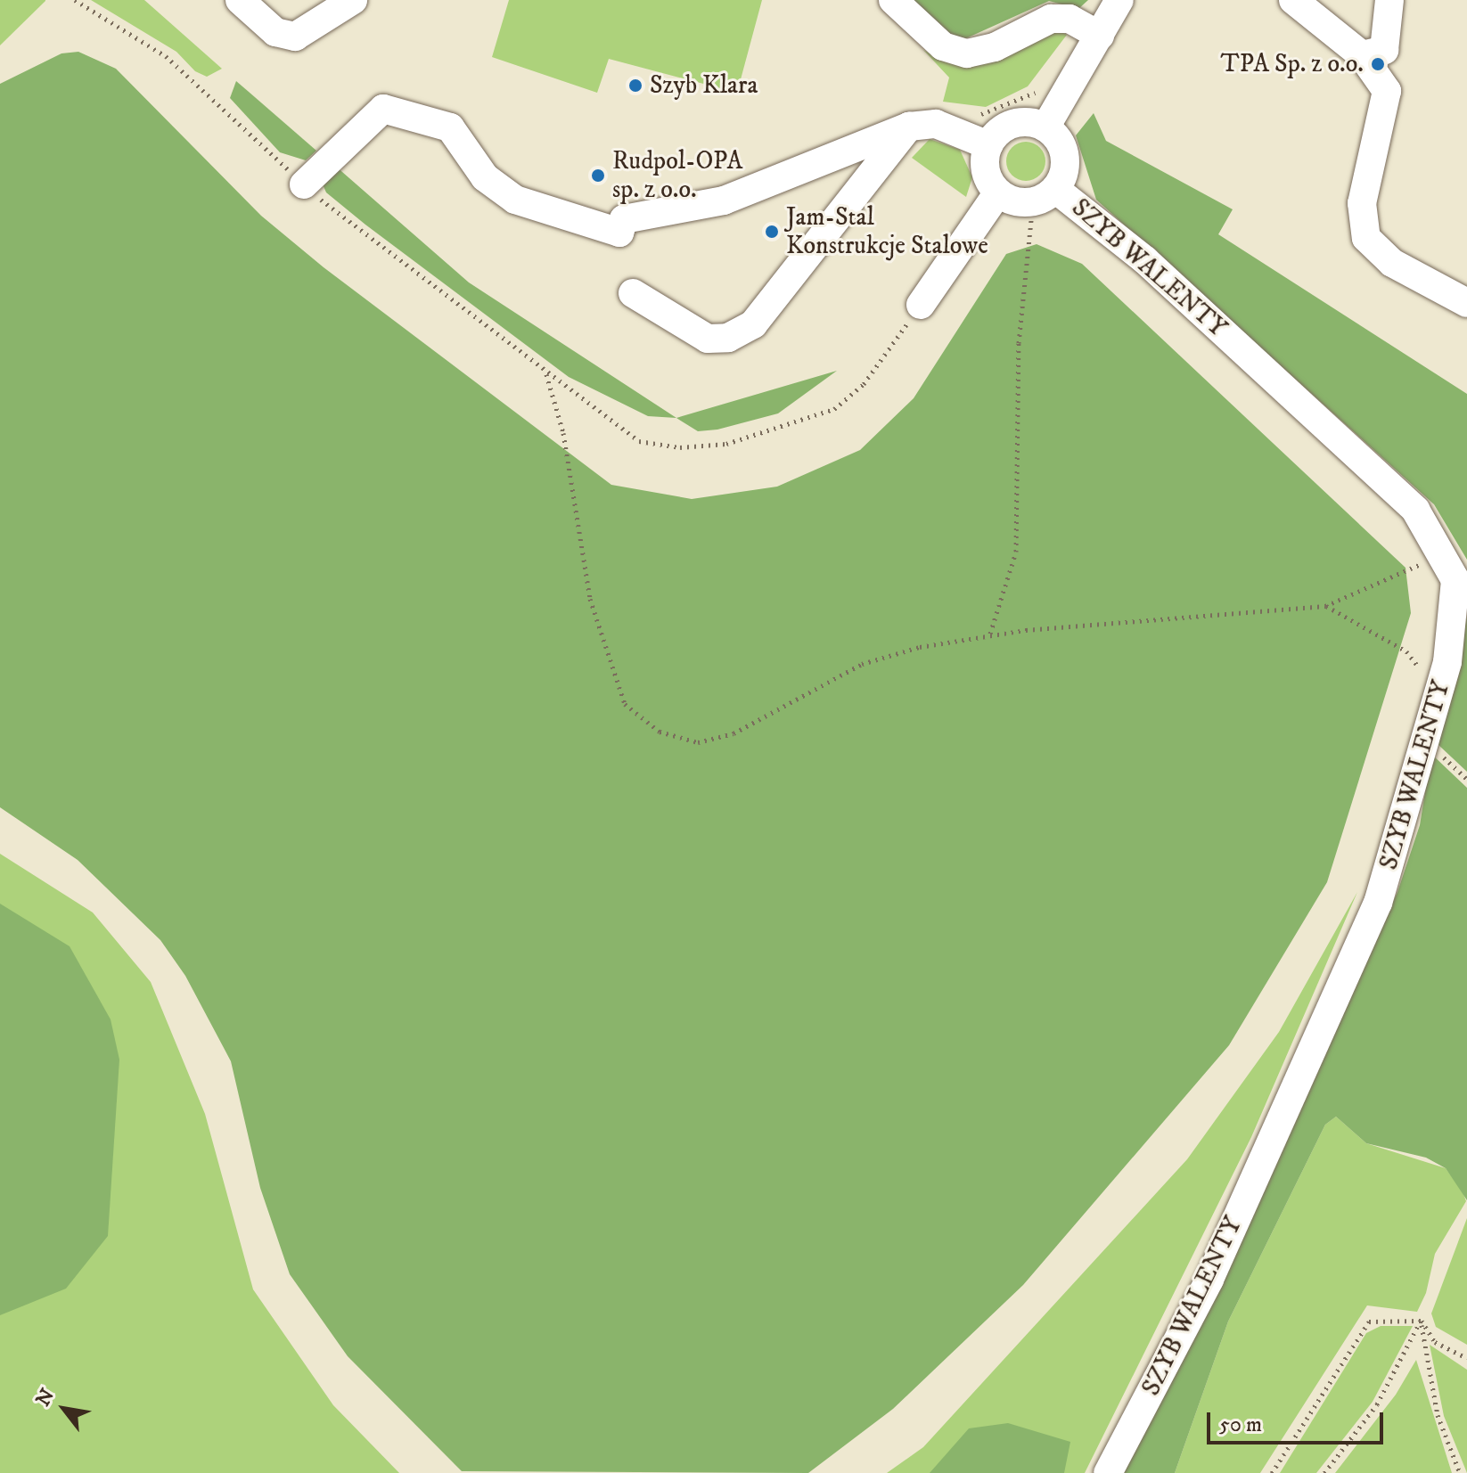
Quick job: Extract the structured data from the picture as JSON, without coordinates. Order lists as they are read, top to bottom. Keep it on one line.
{"streets":{"street":["SZYB WALENTY"]},"places":["TPA Sp. z o.o.","Szyb Klara","Rudpol-OPA sp. z o.o.","Jam-Stal Konstrukcje Stalowe"],"scale_bar":"50 m","north":"top left"}
